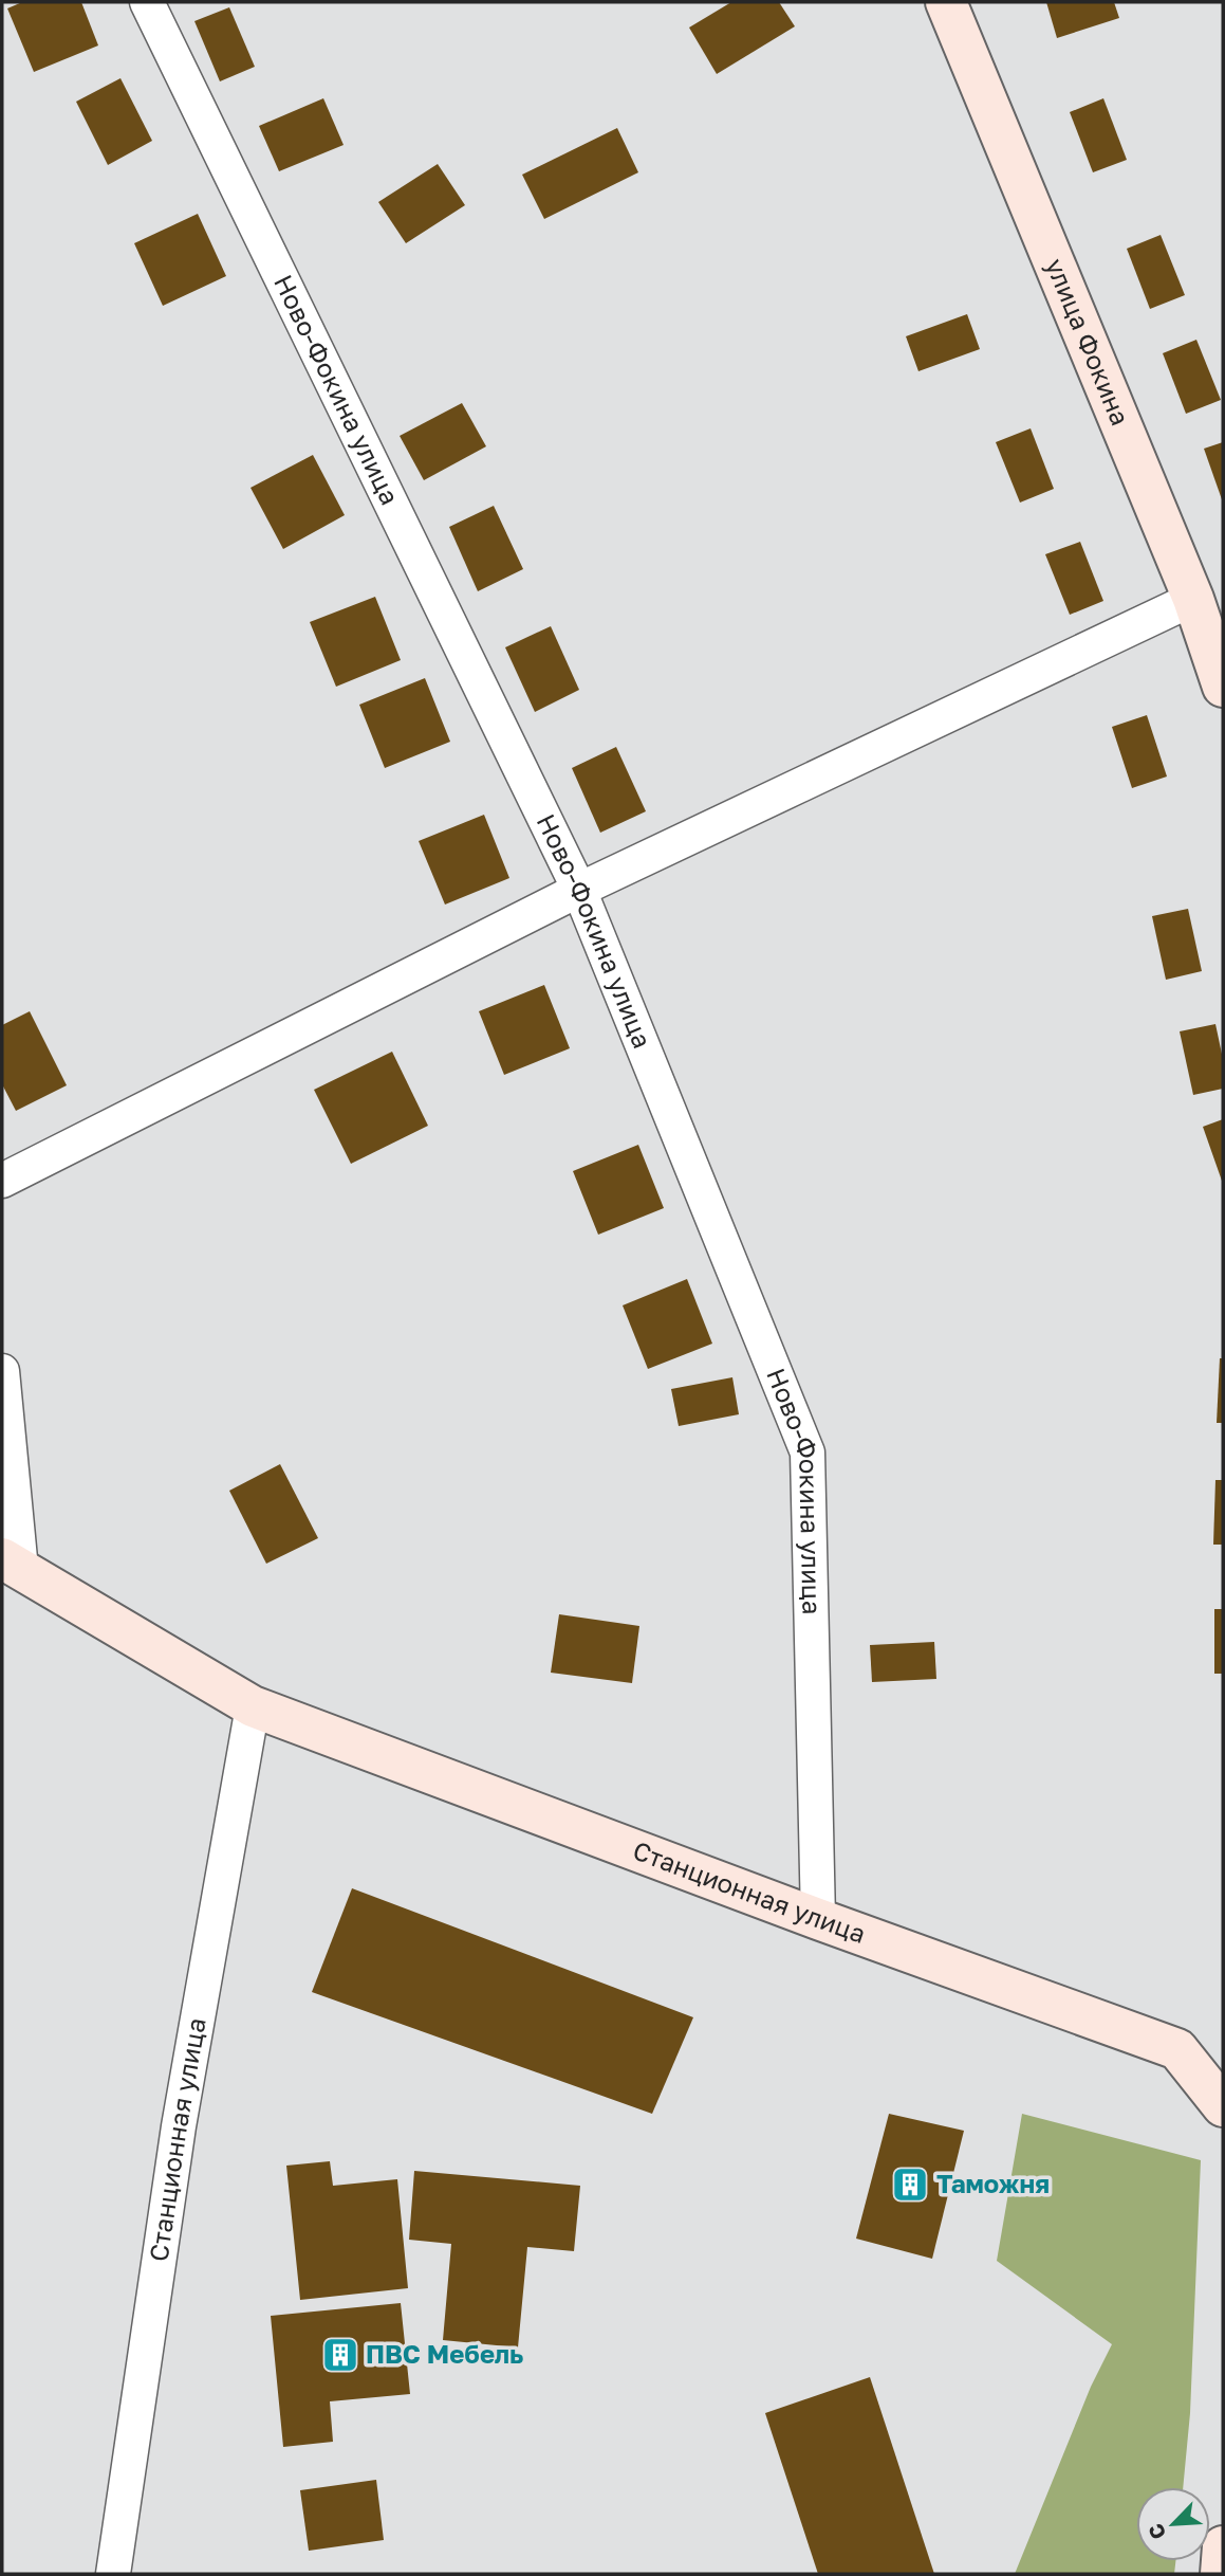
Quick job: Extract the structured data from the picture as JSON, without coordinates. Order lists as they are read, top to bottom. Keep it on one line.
{"streets":{"street":["улица Фокина","Ново-Фокина улица","Станционная улица"]},"crossings":[["Ново-Фокина улица","Станционная улица"]],"places":{"building":["Таможня","ПВС Мебель"]},"north":"bottom left"}
